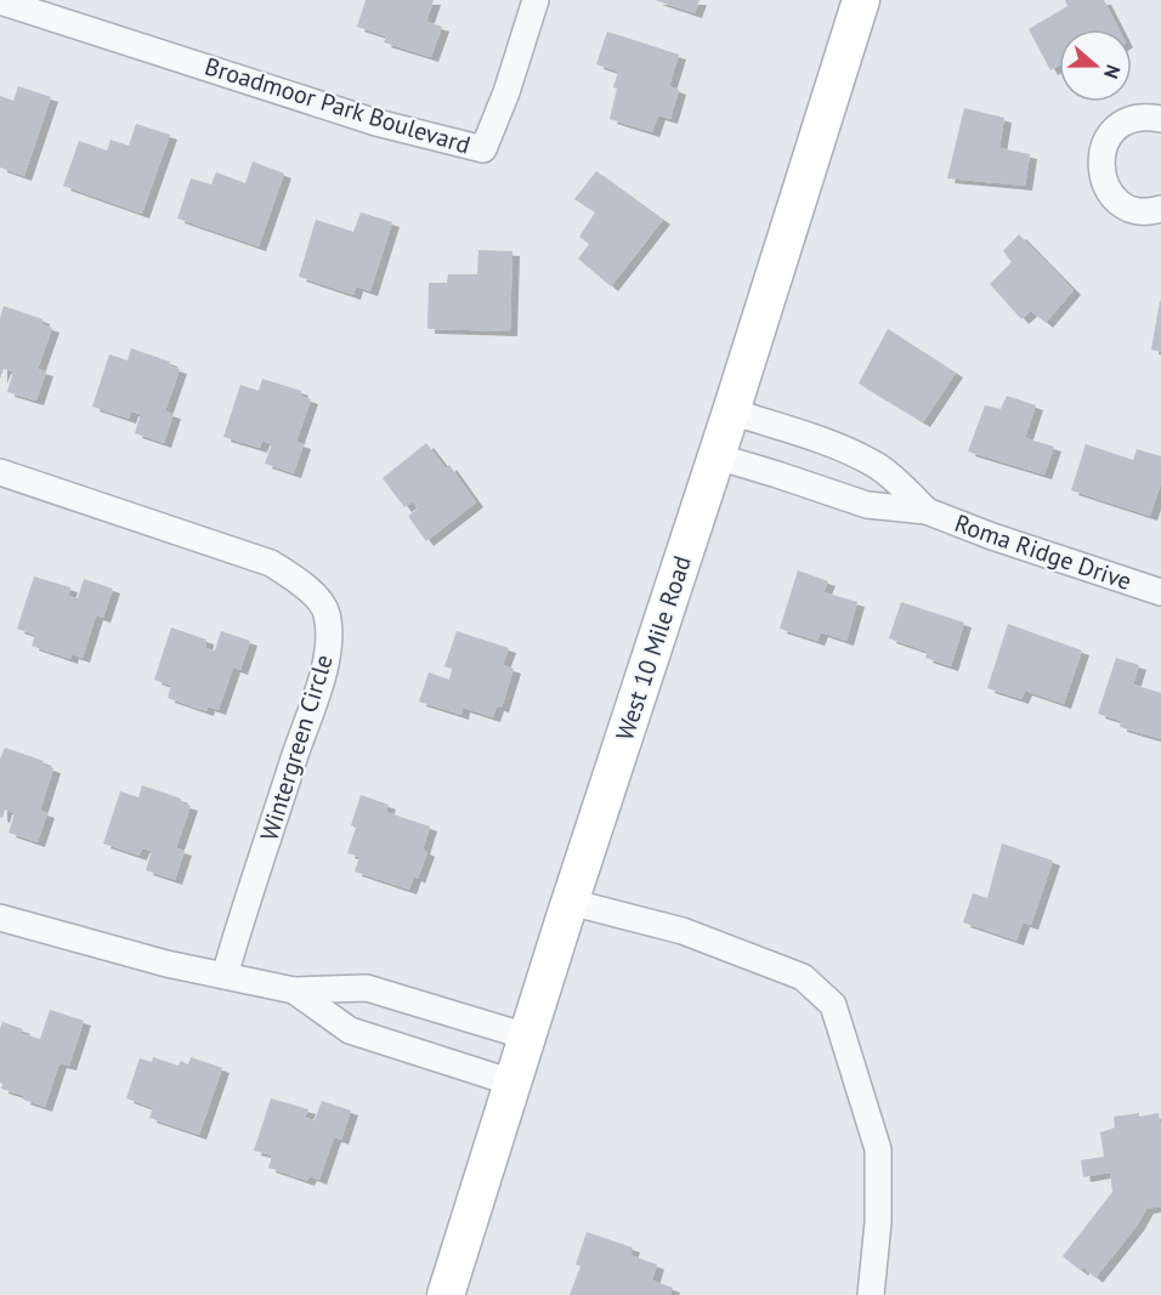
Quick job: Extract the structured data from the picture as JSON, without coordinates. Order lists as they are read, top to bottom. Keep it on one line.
{"streets":{"main road":["West 10 Mile Road"],"street":["Broadmoor Park Boulevard","Roma Ridge Drive","Wintergreen Circle"]},"crossings":[["Roma Ridge Drive","West 10 Mile Road"]],"north":"right"}
